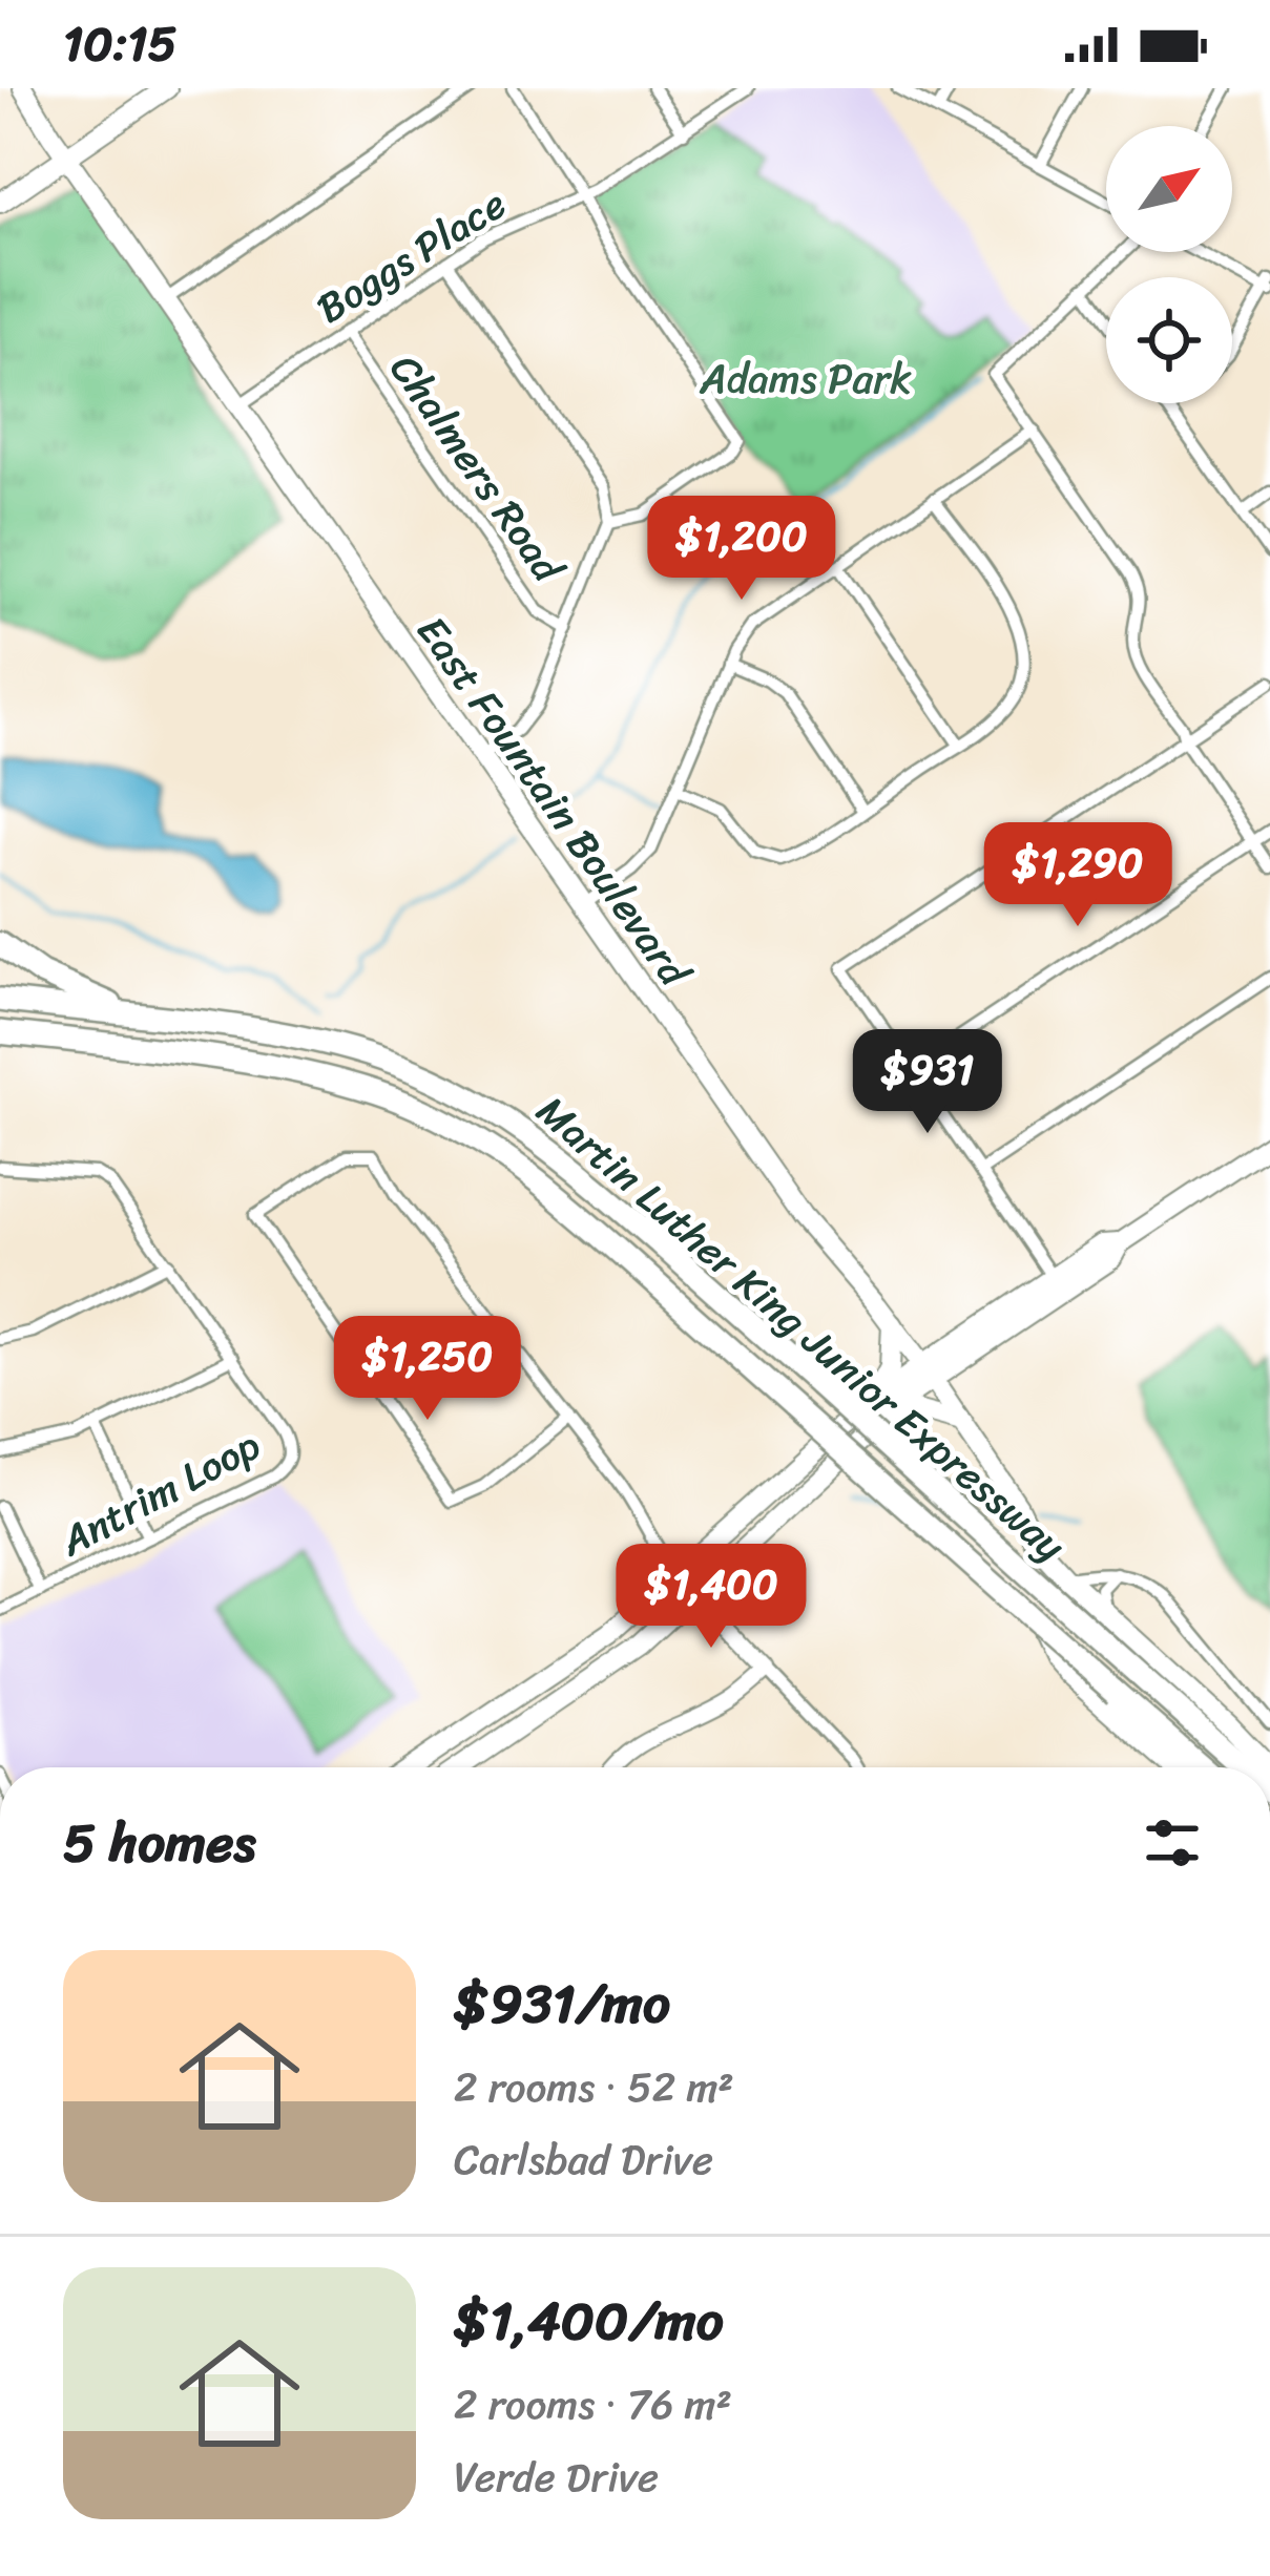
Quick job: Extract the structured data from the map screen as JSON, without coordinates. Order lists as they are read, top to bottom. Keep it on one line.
{"streets":{"highway":["Martin Luther King Junior Expressway"],"main road":["East Fountain Boulevard"],"street":["Boggs Place","Chalmers Road","Antrim Loop"]},"crossings":[["Boggs Place","Chalmers Road"],["Boggs Place","East Fountain Boulevard"]],"parks":["Adams Park"],"north":"top right","page":{"status":"10:15","price":["$1,200","$1,290","$931","$1,250","$1,400"],"heading":"5 homes","list":[{"name":"$931/mo","note":"2 rooms · 52 m² · Carlsbad Drive"},{"name":"$1,400/mo","note":"2 rooms · 76 m² · Verde Drive"}]}}
